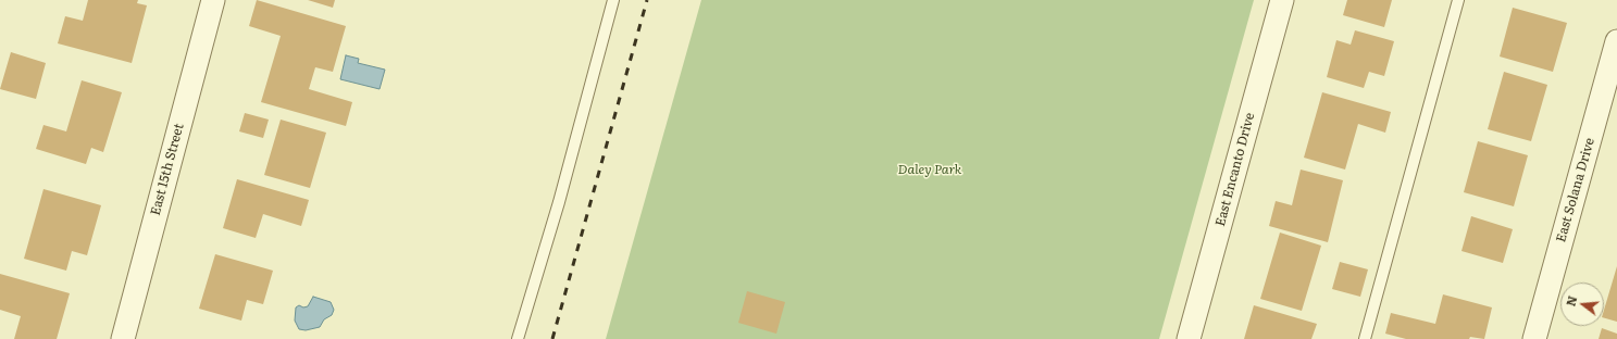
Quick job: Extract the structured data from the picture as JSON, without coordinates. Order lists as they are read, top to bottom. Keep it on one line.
{"streets":{"street":["East 15th Street","East Encanto Drive","East Solana Drive"]},"parks":["Daley Park"],"north":"left"}
